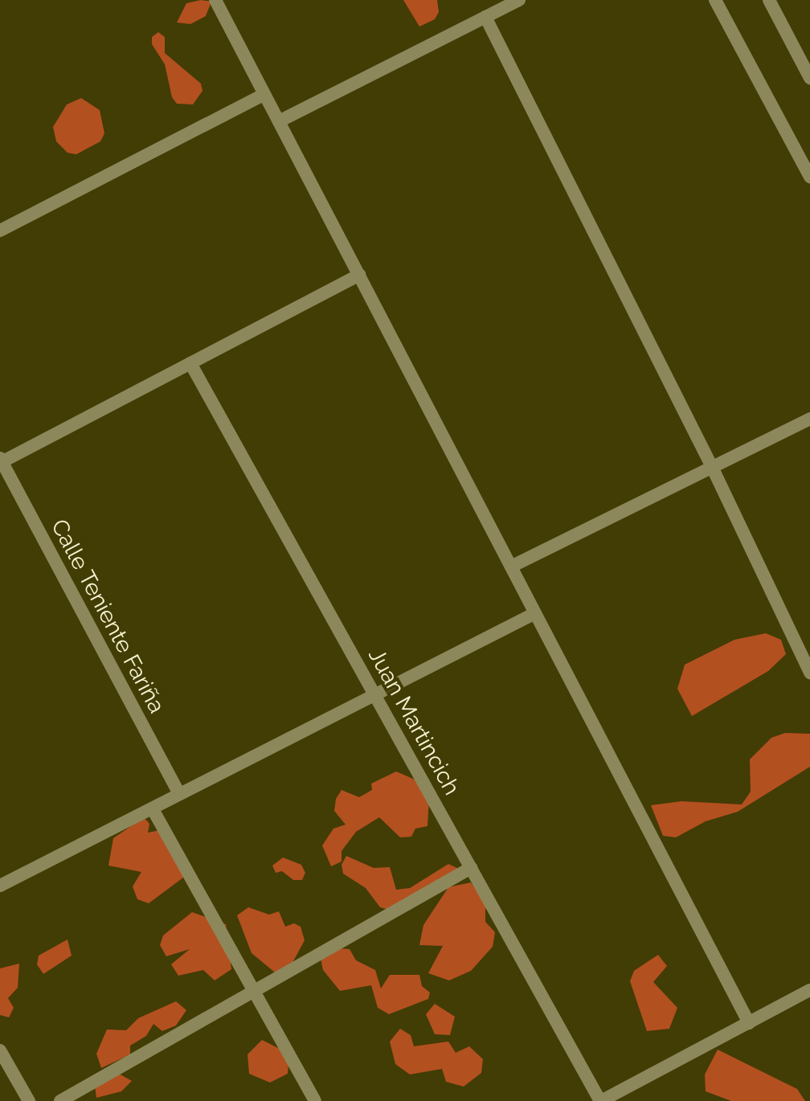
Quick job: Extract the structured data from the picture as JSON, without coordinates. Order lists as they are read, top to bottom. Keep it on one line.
{"streets":{"street":["Calle Teniente Fariña","Juan Martincich"]}}
